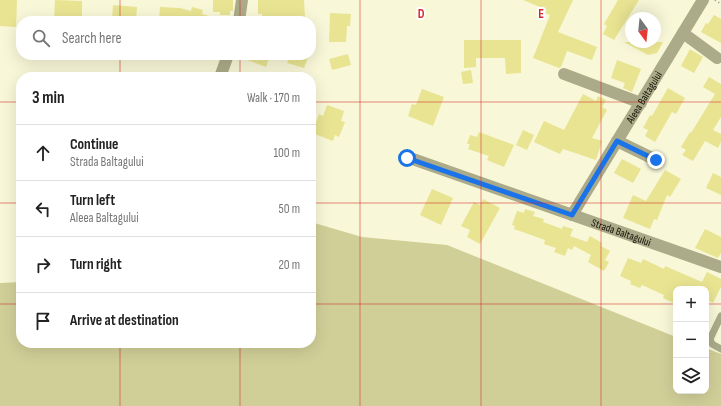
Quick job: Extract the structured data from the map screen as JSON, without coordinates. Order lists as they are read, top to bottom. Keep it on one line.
{"streets":{"street":["Aleea Baltagului","Strada Baltagului"]},"crossings":[["Aleea Baltagului","Strada Baltagului"]],"north":"bottom","page":{"search":"Search here","heading":["3 min","Walk · 170 m"],"list":[["Continue","Strada Baltagului","100 m"],["Turn left","Aleea Baltagului","50 m"],["Turn right","20 m"],"Arrive at destination"],"map_buttons":["+","−"]},"grid":{"columns":["D","E"]}}
